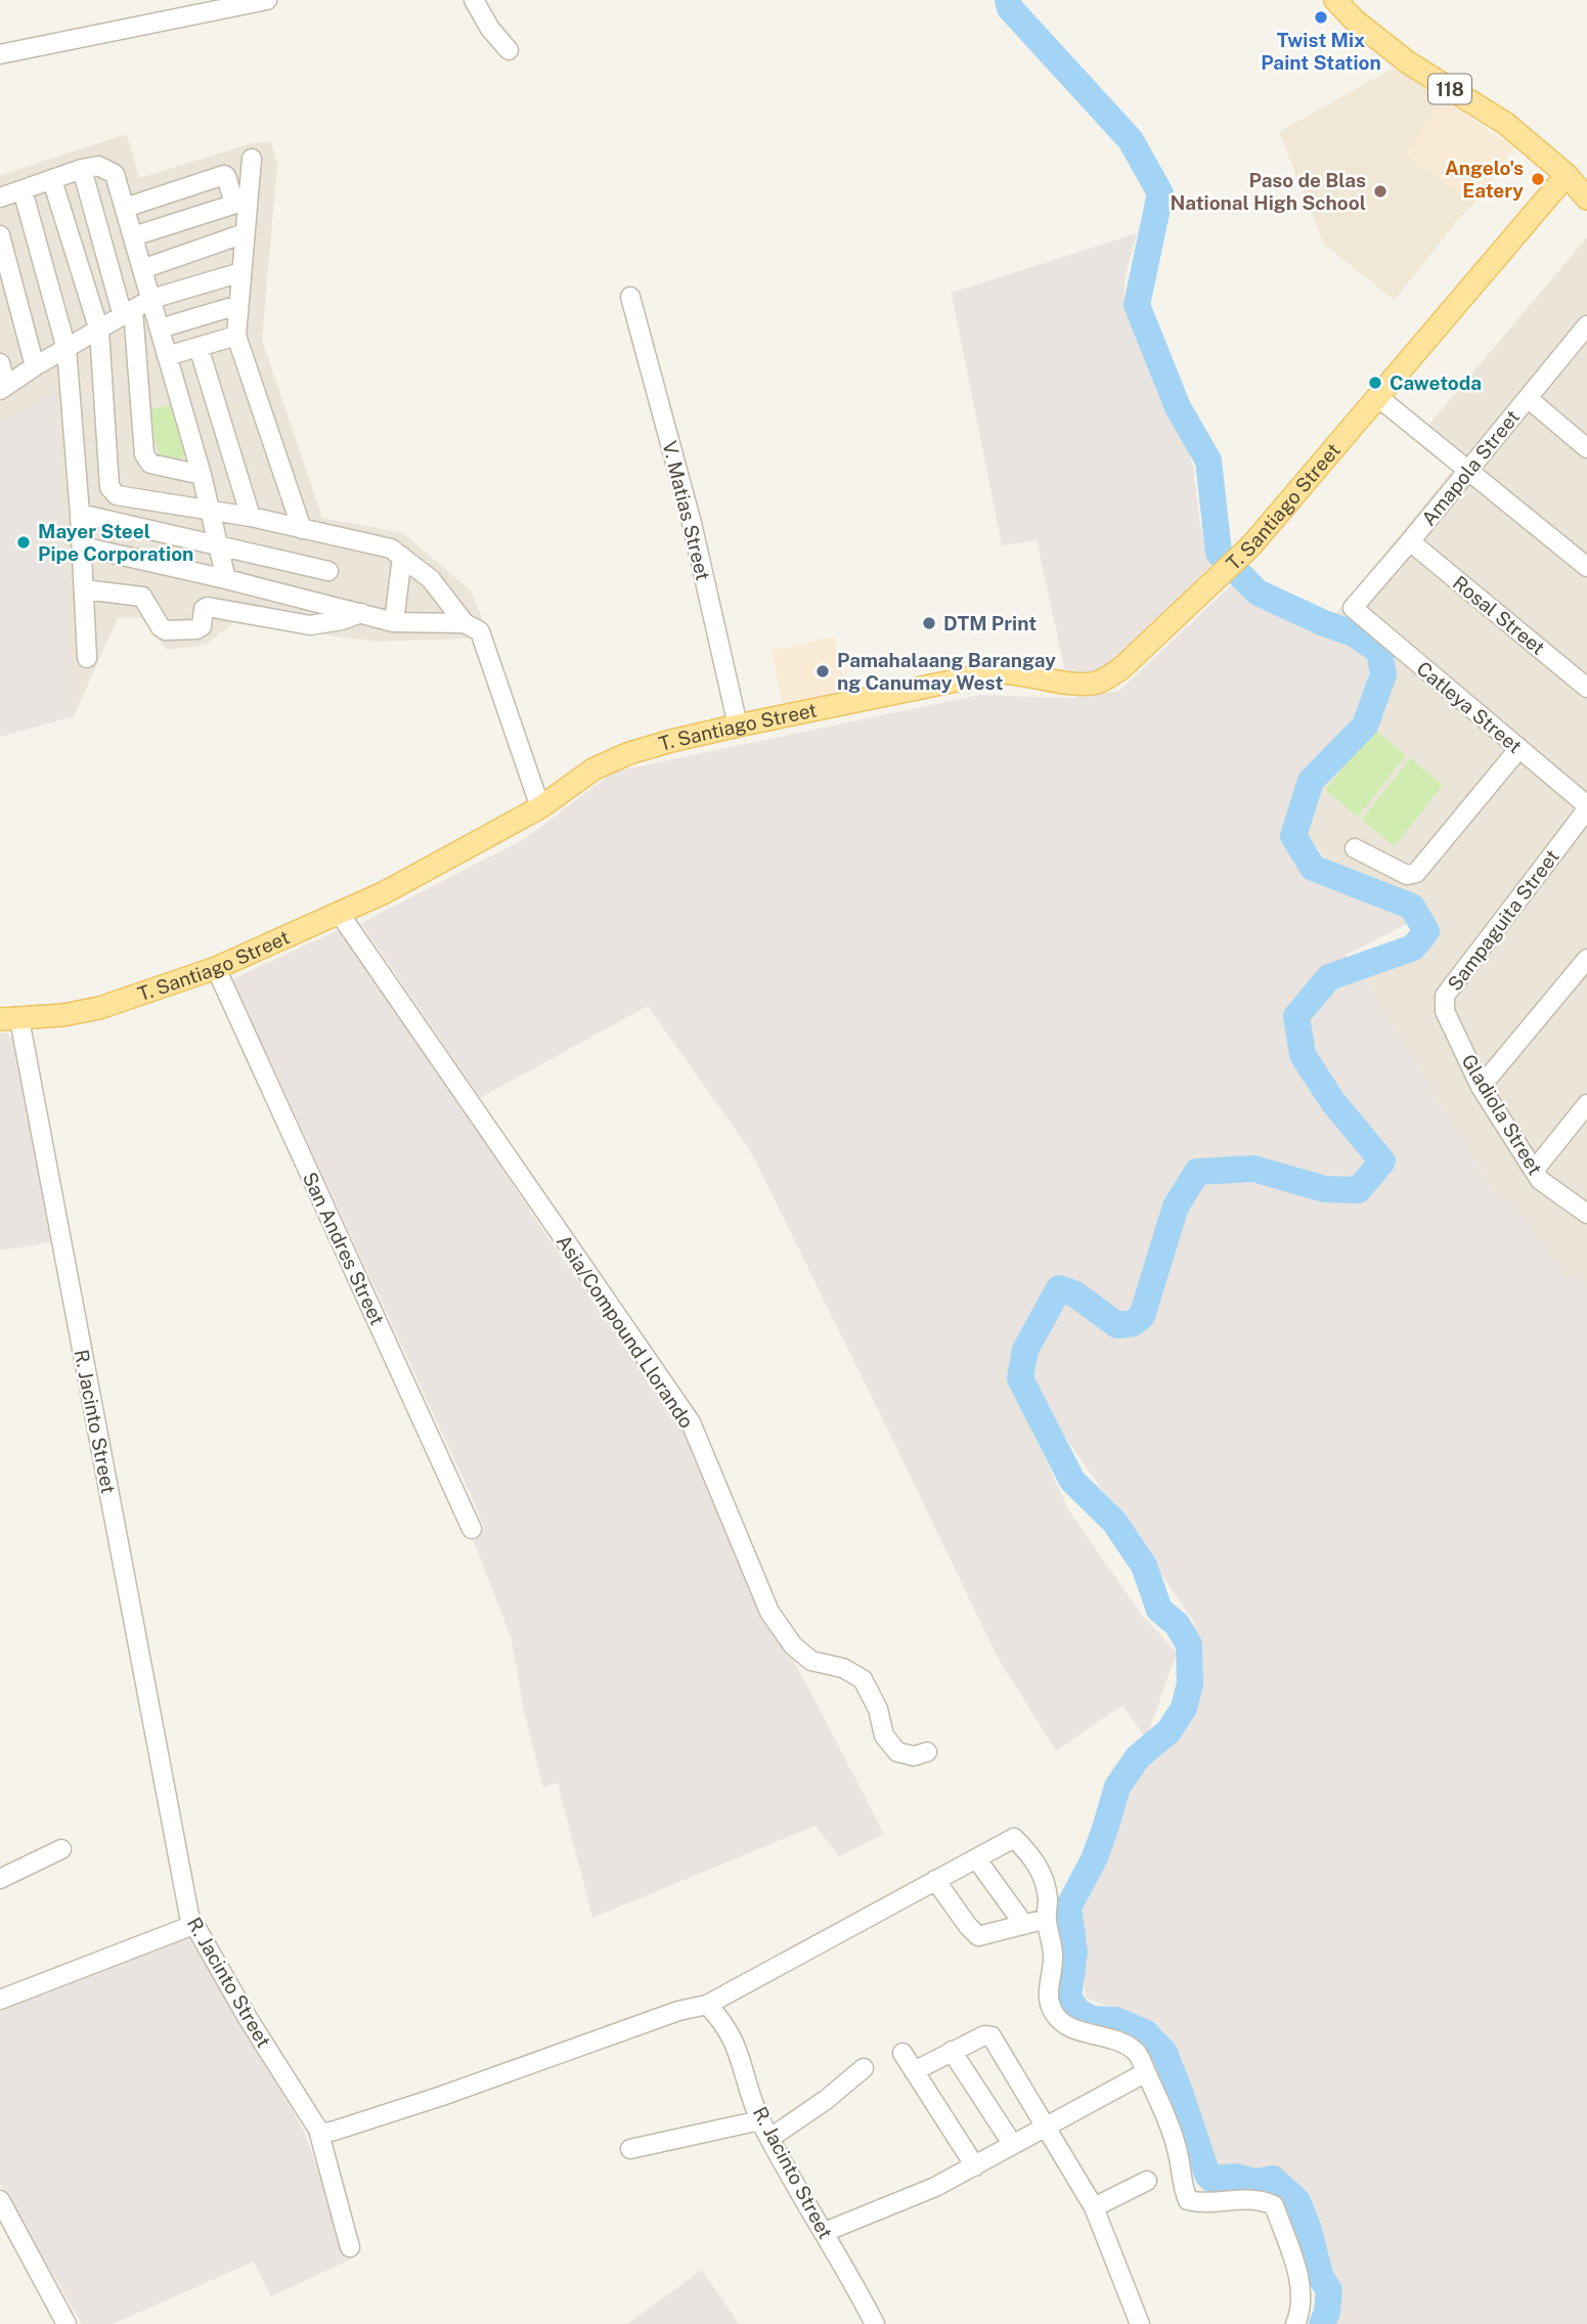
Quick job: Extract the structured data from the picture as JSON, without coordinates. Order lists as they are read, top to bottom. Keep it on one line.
{"streets":{"main road":["118","T. Santiago Street"],"street":["Amapola Street","V. Matias Street","Rosal Street","Catleya Street","Sampaguita Street","Gladiola Street","San Andres Street","Asia/Compound Llorando","R. Jacinto Street"]},"crossings":[["118","T. Santiago Street"],["Amapola Street","Rosal Street"],["Amapola Street","Catleya Street"],["T. Santiago Street","V. Matias Street"],["T. Santiago Street","San Andres Street"],["T. Santiago Street","Asia/Compound Llorando"],["T. Santiago Street","R. Jacinto Street"],["Catleya Street","Sampaguita Street"],["Sampaguita Street","Gladiola Street"]],"places":["Twist Mix Paint Station","Angelo's Eatery","Paso de Blas National High School","Cawetoda","Mayer Steel Pipe Corporation","DTM Print","Pamahalaang Barangay ng Canumay West"]}
